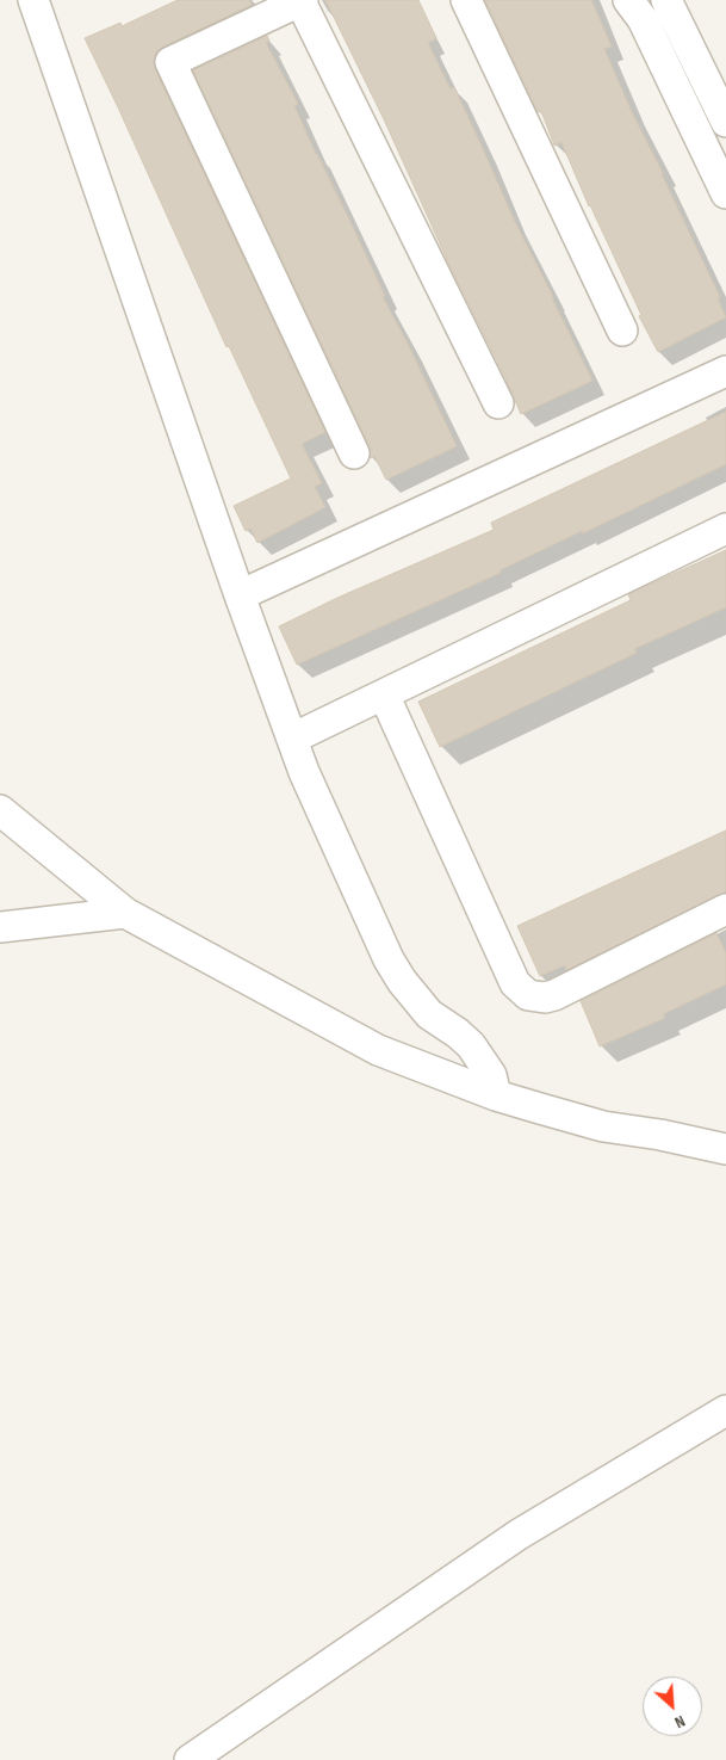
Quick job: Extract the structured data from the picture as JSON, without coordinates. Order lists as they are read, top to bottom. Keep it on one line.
{"north":"bottom right"}
